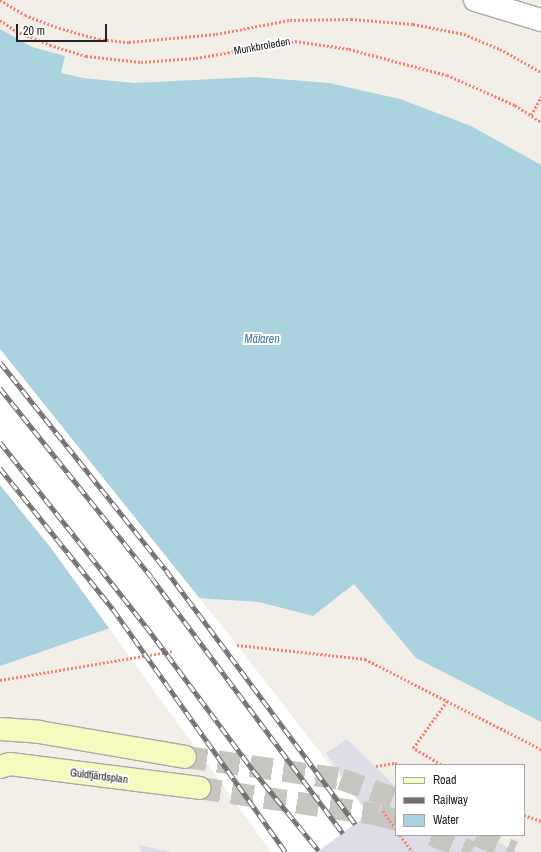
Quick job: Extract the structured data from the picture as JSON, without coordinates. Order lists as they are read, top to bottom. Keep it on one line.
{"streets":{"main road":["Guldfjärdsplan"],"path":["Munkbroleden"]},"water":["Mälaren"],"legend":["Road","Railway","Water"],"scale_bar":"20 m"}
